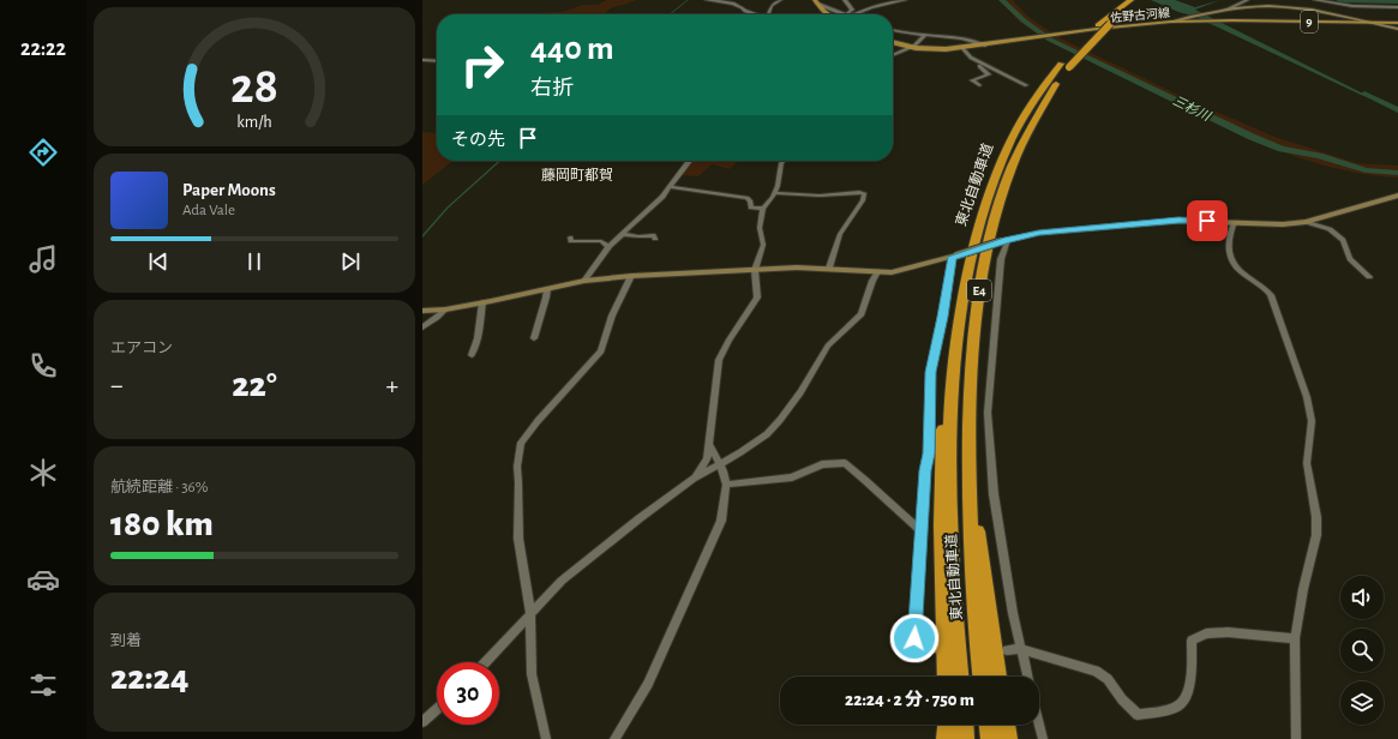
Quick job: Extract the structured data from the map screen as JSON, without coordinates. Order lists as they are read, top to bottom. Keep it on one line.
{"streets":{"highway":["東北自動車道","E4"],"main road":["佐野古河線","9"]},"districts":["藤岡町都賀"],"water":["三杉川"],"page":{"tabs":"22:22","turn":["440 m","右折"],"then":"その先","song":["Paper Moons","Ada Vale"],"tile":["エアコン",["航続距離 · 36%","180 km"],["到着","22:24"]],"heat":["−","22°","+"],"limit":"30","trip":"22:24 · 2 分 · 750 m","gauge":["28","km/h"]}}
